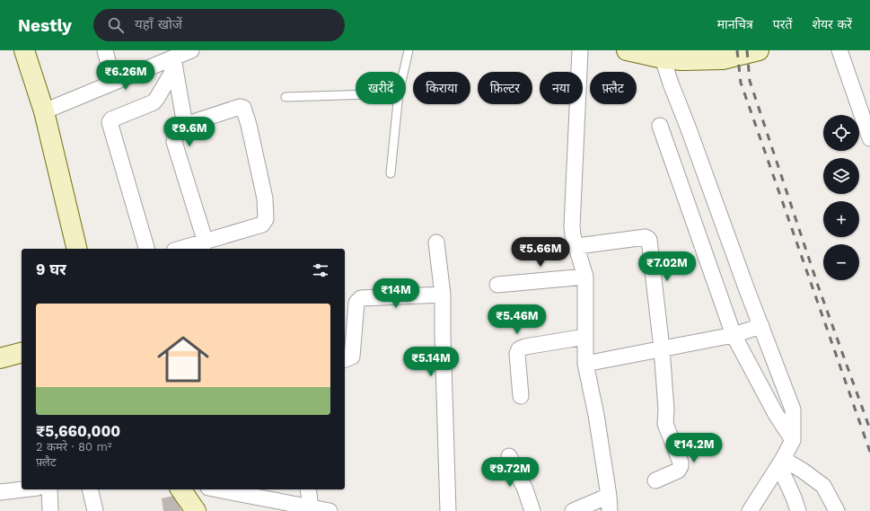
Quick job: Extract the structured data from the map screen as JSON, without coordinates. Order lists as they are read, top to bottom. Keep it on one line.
{"page":{"header":"Nestly","search":"यहाँ खोजें","nav":["मानचित्र","परतें","शेयर करें"],"price":["₹6.26M","₹9.6M","₹5.66M","₹7.02M","₹14M","₹5.46M","₹5.14M","₹14.2M","₹9.72M"],"chip":["खरीदें","किराया","फ़िल्टर","नया","फ़्लैट"],"map_buttons":["+","−"],"heading":"9 घर","list":[{"name":"₹5,660,000","note":"2 कमरे · 80 m² · फ़्लैट"}]}}
